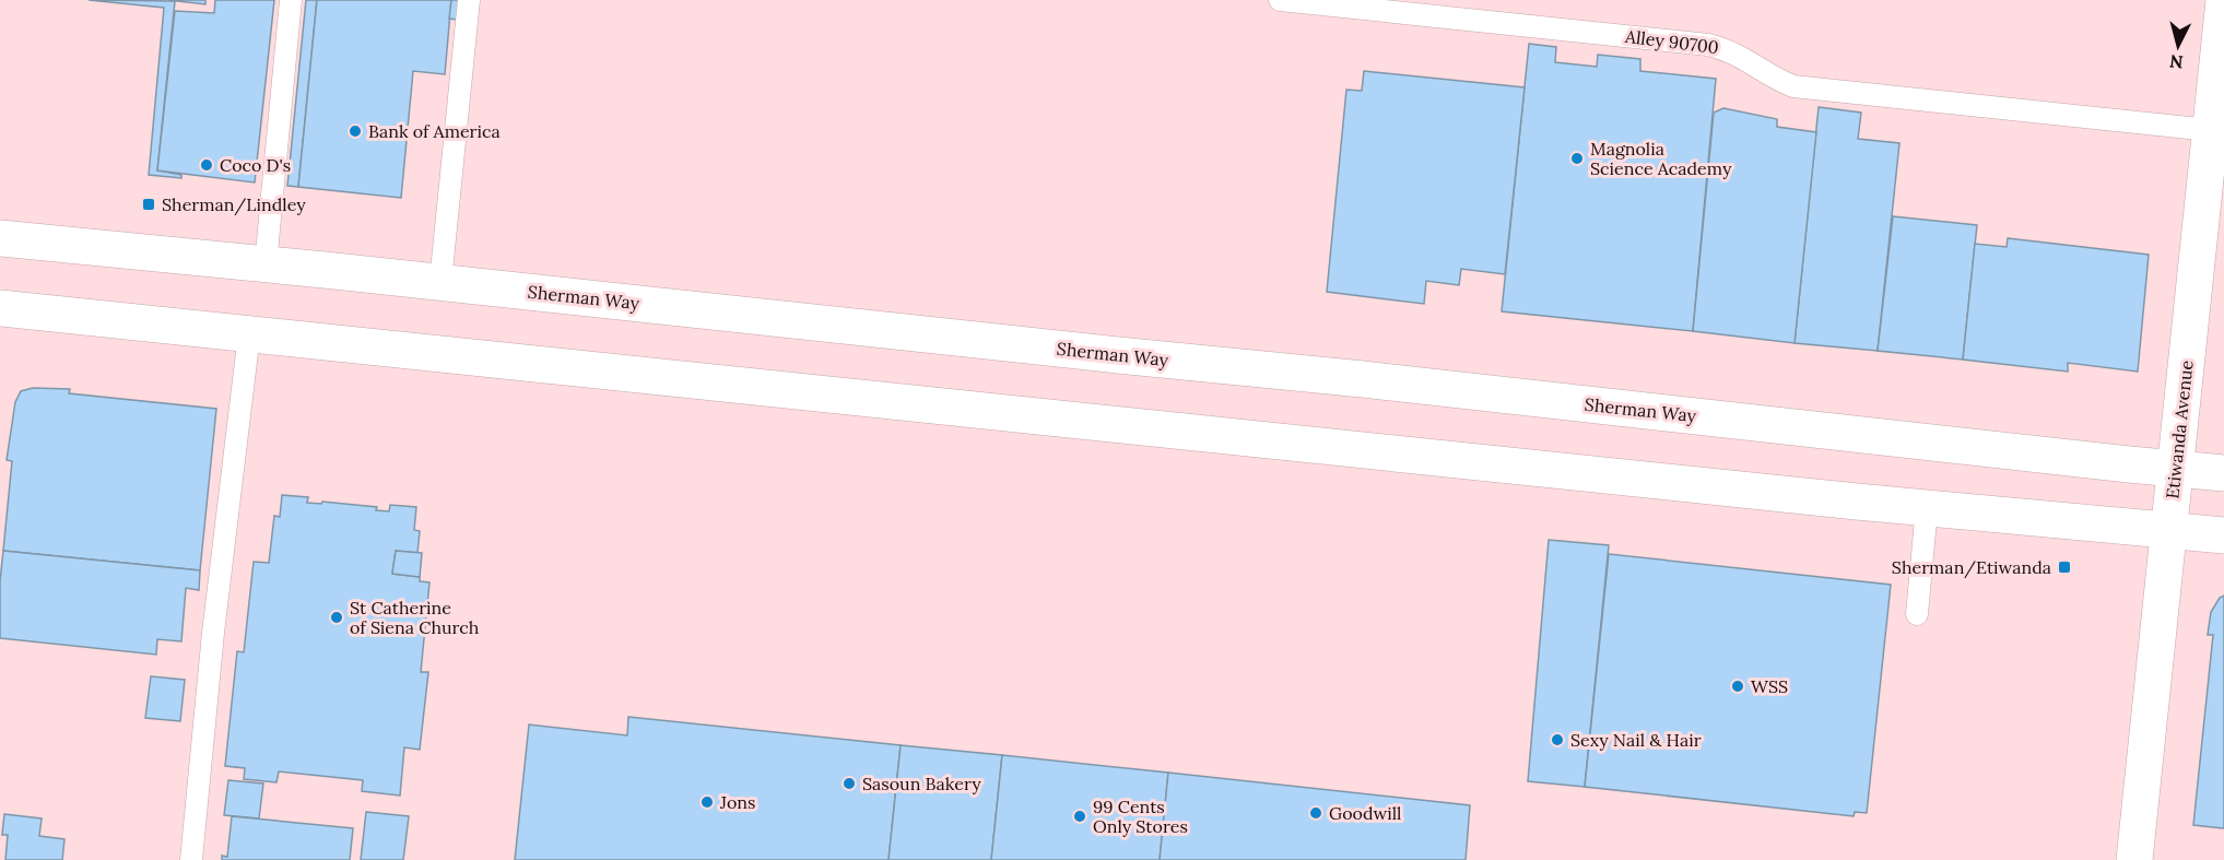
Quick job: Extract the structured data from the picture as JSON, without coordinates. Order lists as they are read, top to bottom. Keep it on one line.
{"streets":{"main road":["Sherman Way","Etiwanda Avenue"],"lane":["Alley 90700"]},"crossings":[["Alley 90700","Etiwanda Avenue"],["Sherman Way","Etiwanda Avenue"]],"places":{"other":["Bank of America","Magnolia Science Academy","Coco D's","St Catherine of Siena Church","WSS","Sexy Nail & Hair","Sasoun Bakery","Jons","Goodwill","99 Cents Only Stores"],"transit":["Sherman/Lindley","Sherman/Etiwanda"]},"north":"bottom"}
